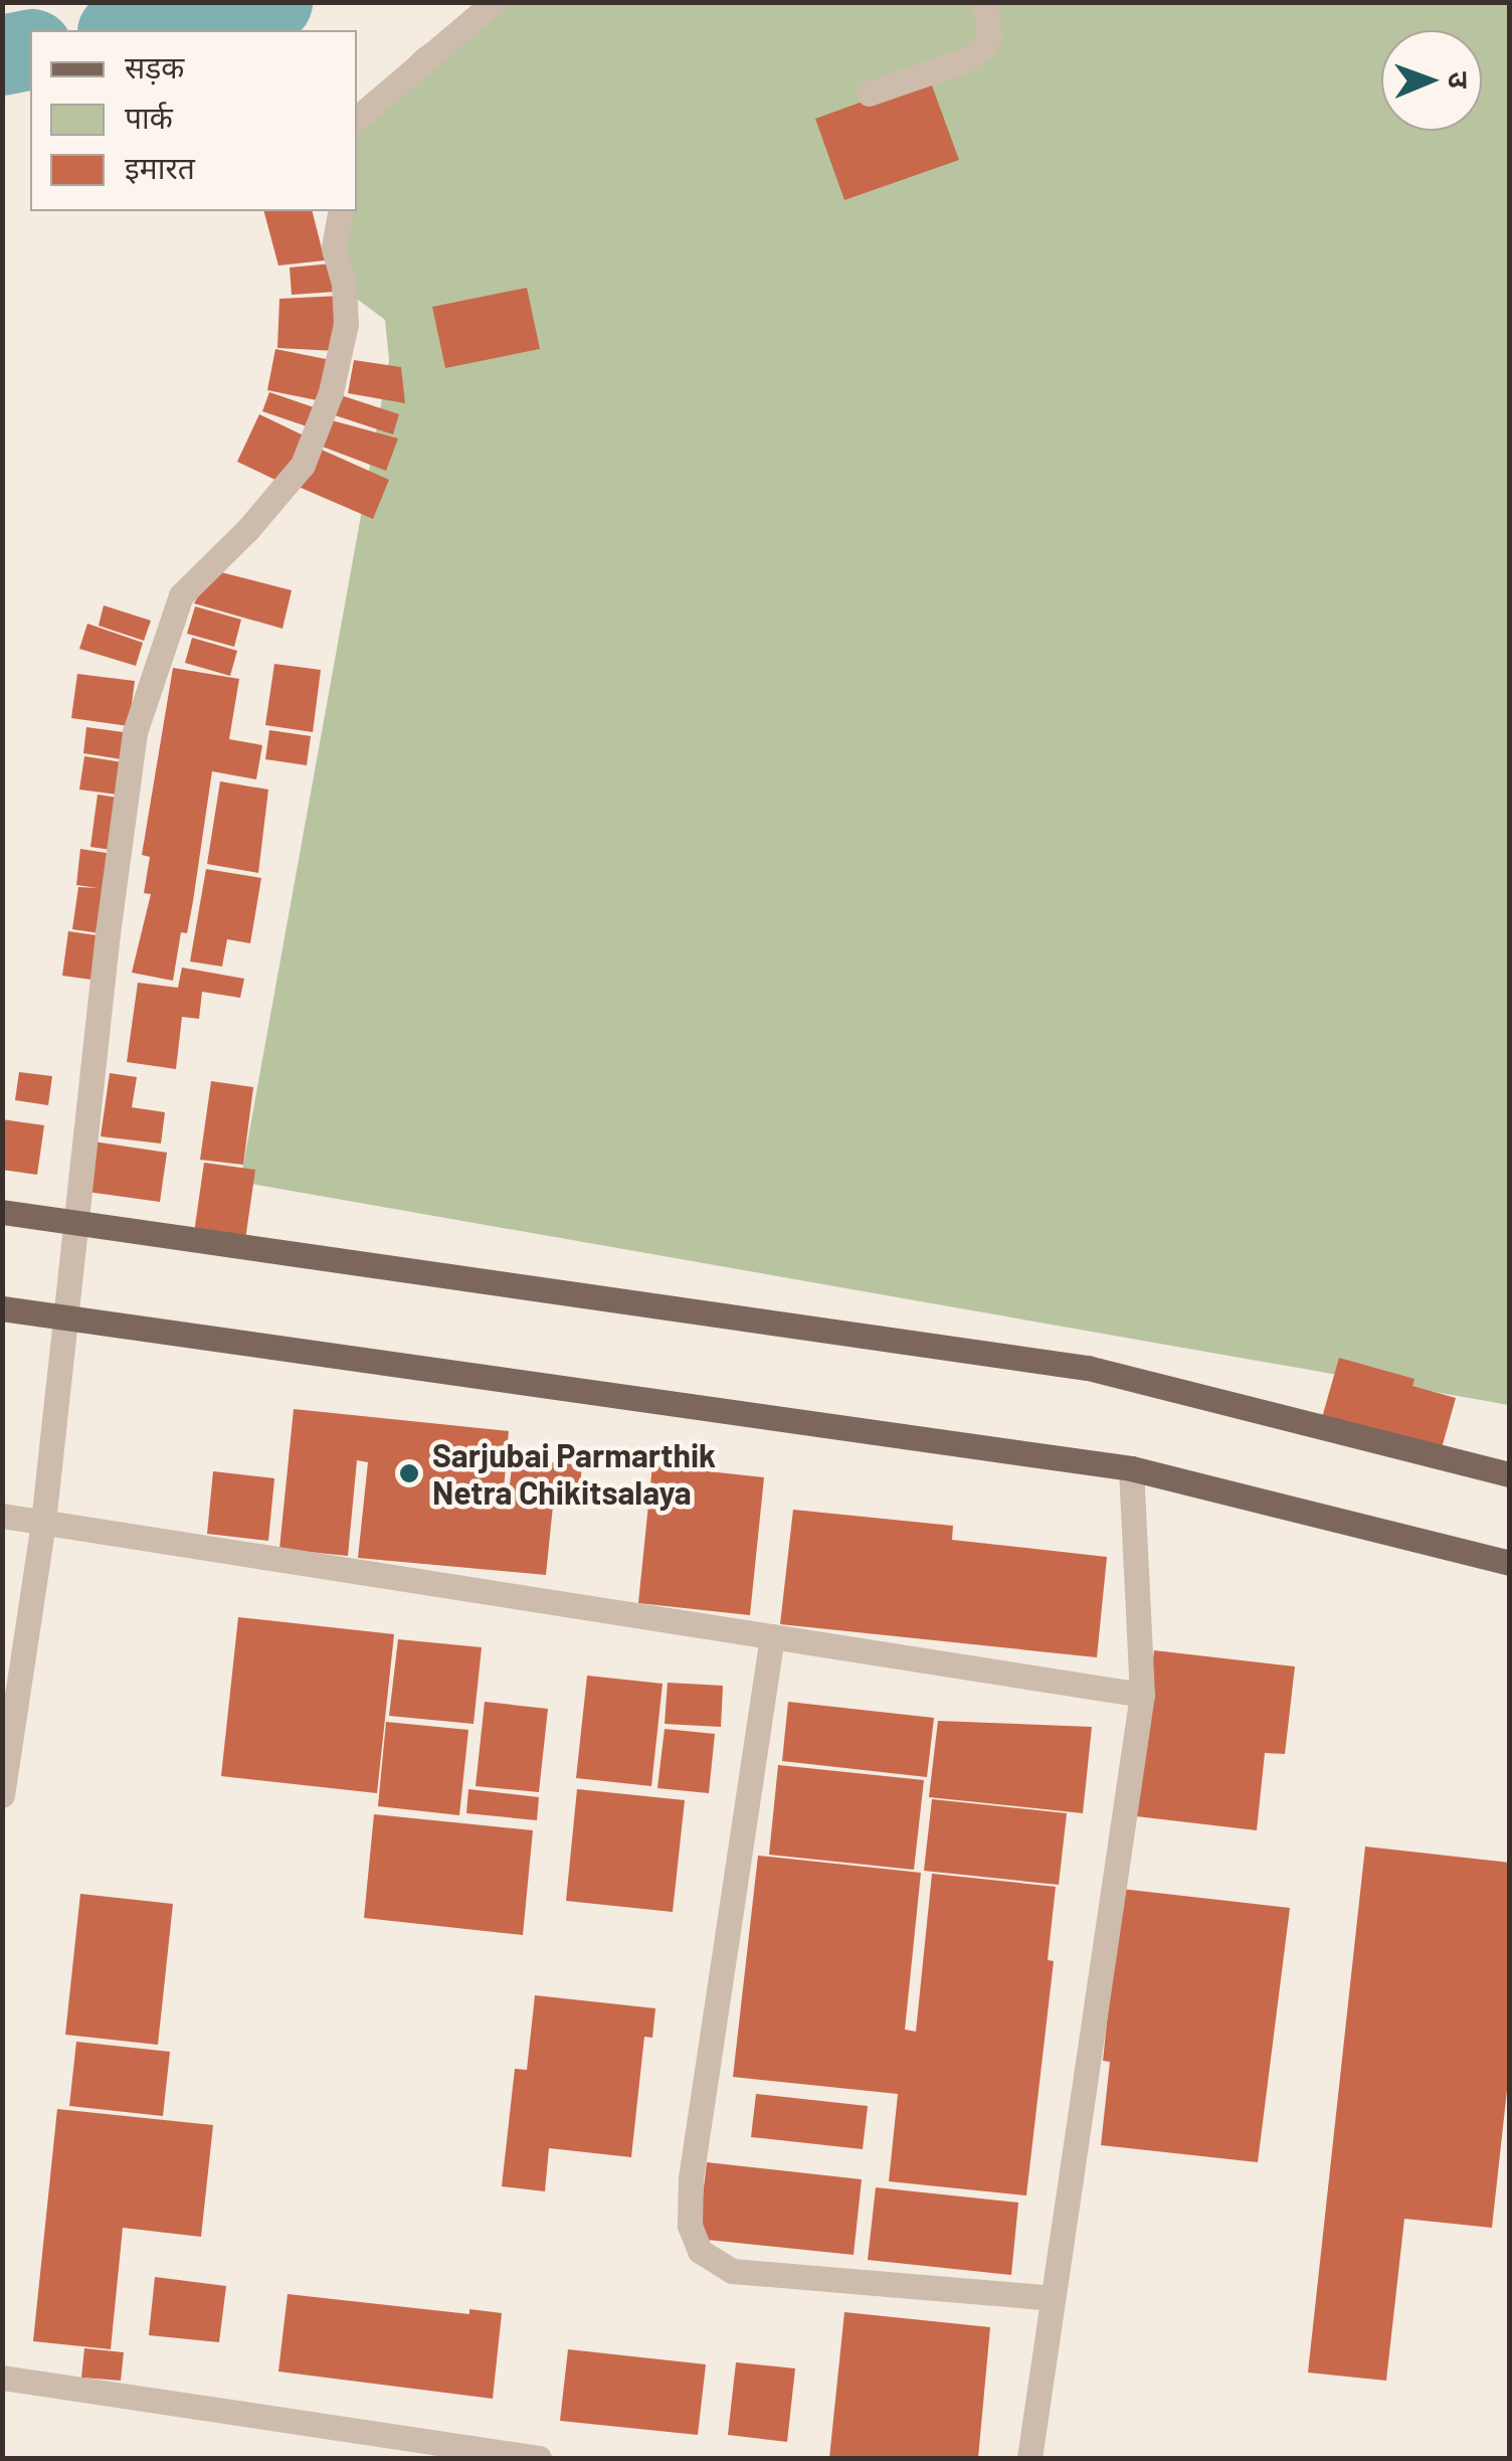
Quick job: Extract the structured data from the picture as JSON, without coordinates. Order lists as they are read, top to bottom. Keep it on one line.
{"places":["Sarjubai Parmarthik Netra Chikitsalaya"],"legend":["सड़क","पार्क","इमारत"],"north":"right"}
